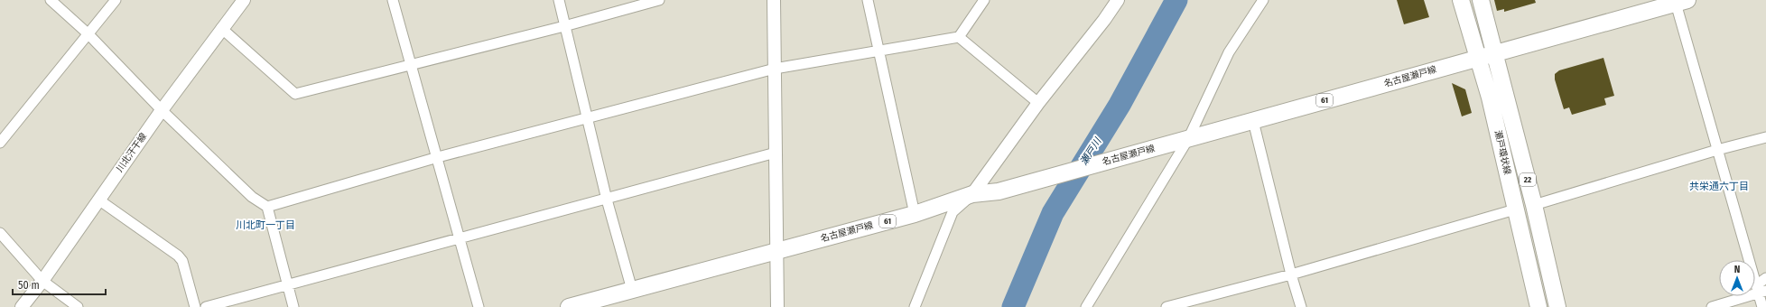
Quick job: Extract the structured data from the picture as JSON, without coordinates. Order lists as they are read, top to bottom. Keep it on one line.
{"streets":{"main road":["名古屋瀬戸線","61","瀬戸環状線","22"],"street":["川北汗干線"]},"crossings":[["名古屋瀬戸線","瀬戸環状線"]],"districts":["共栄通六丁目","川北町一丁目"],"water":["瀬戸川"],"scale_bar":"50 m","north":"top"}
